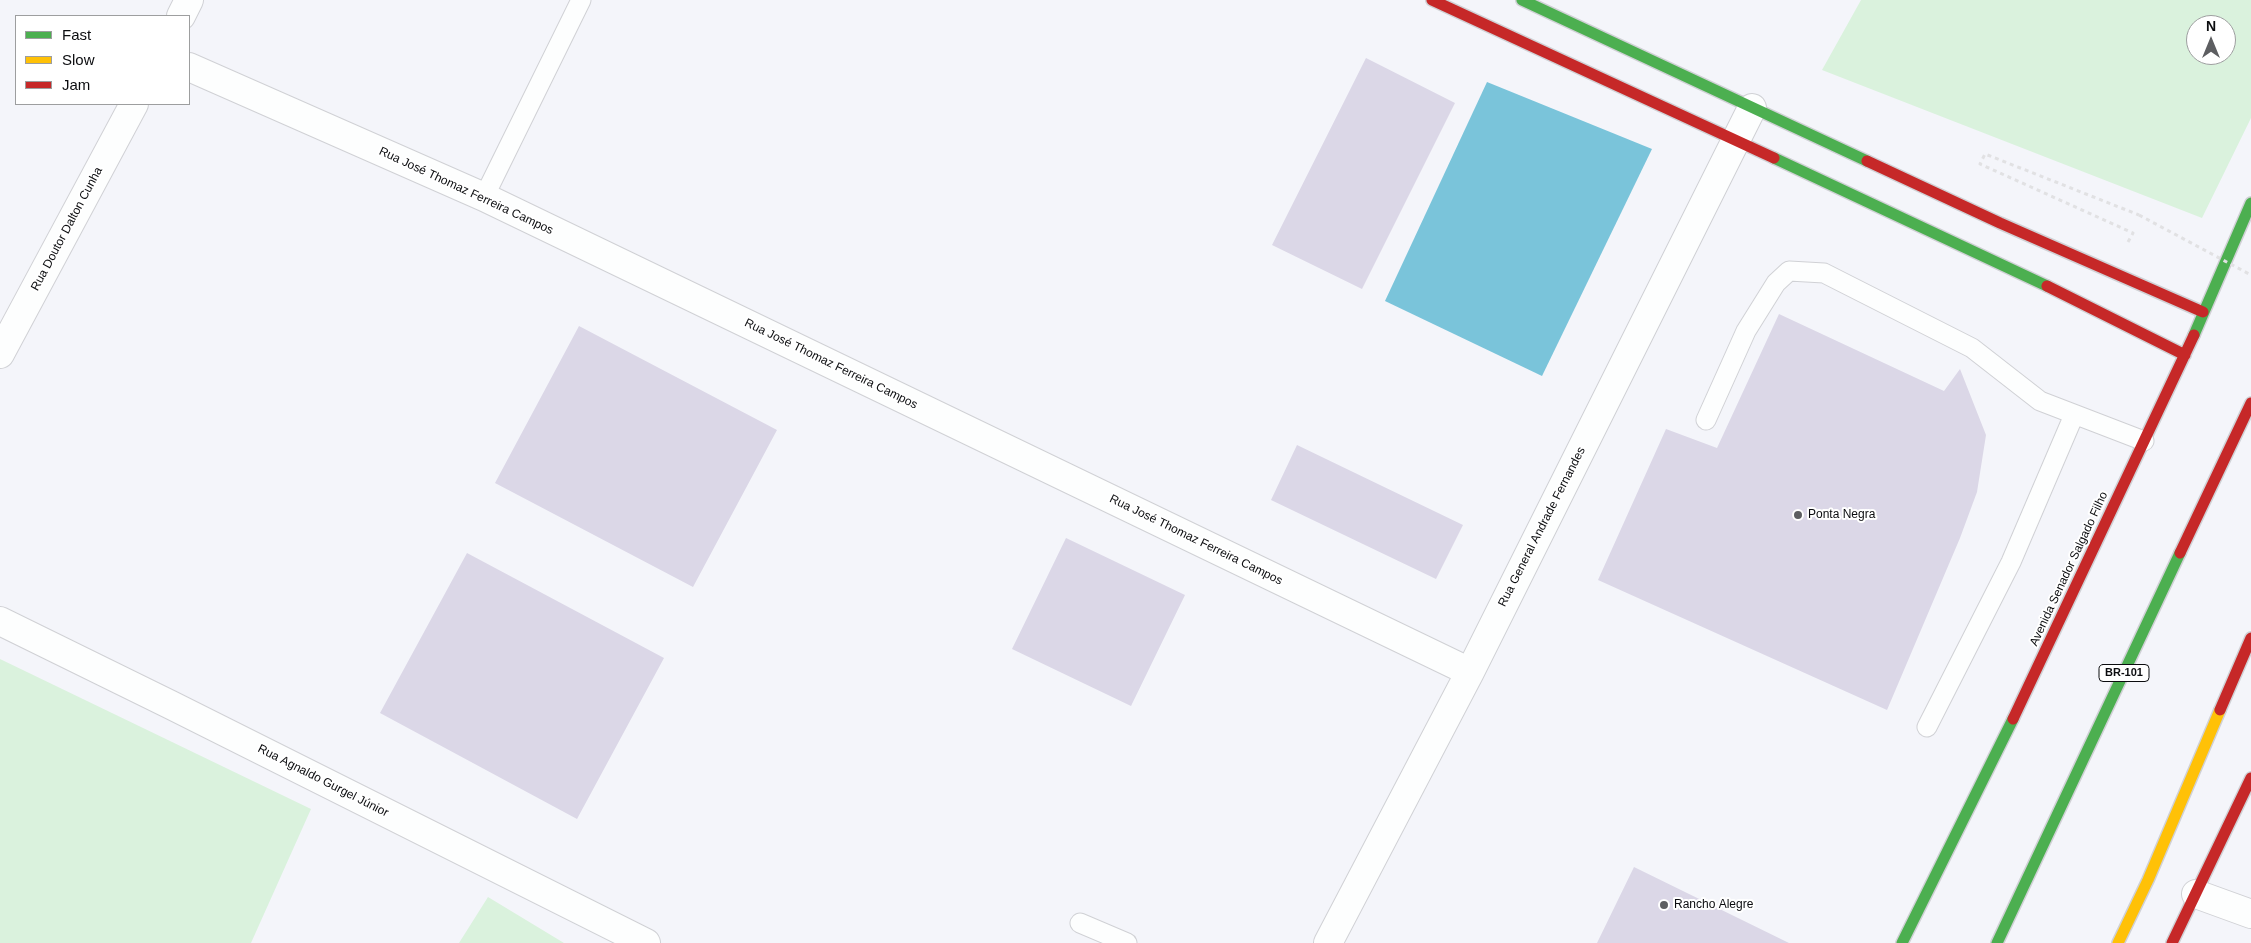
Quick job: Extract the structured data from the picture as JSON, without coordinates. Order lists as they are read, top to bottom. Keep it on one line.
{"streets":{"main road":["Avenida Senador Salgado Filho","BR-101"],"street":["Rua José Thomaz Ferreira Campos","Rua Doutor Dalton Cunha","Rua General Andrade Fernandes","Rua Agnaldo Gurgel Júnior"]},"crossings":[["Rua José Thomaz Ferreira Campos","Rua General Andrade Fernandes"]],"places":["Ponta Negra","Rancho Alegre"],"legend":["Fast","Slow","Jam"],"north":"top"}
